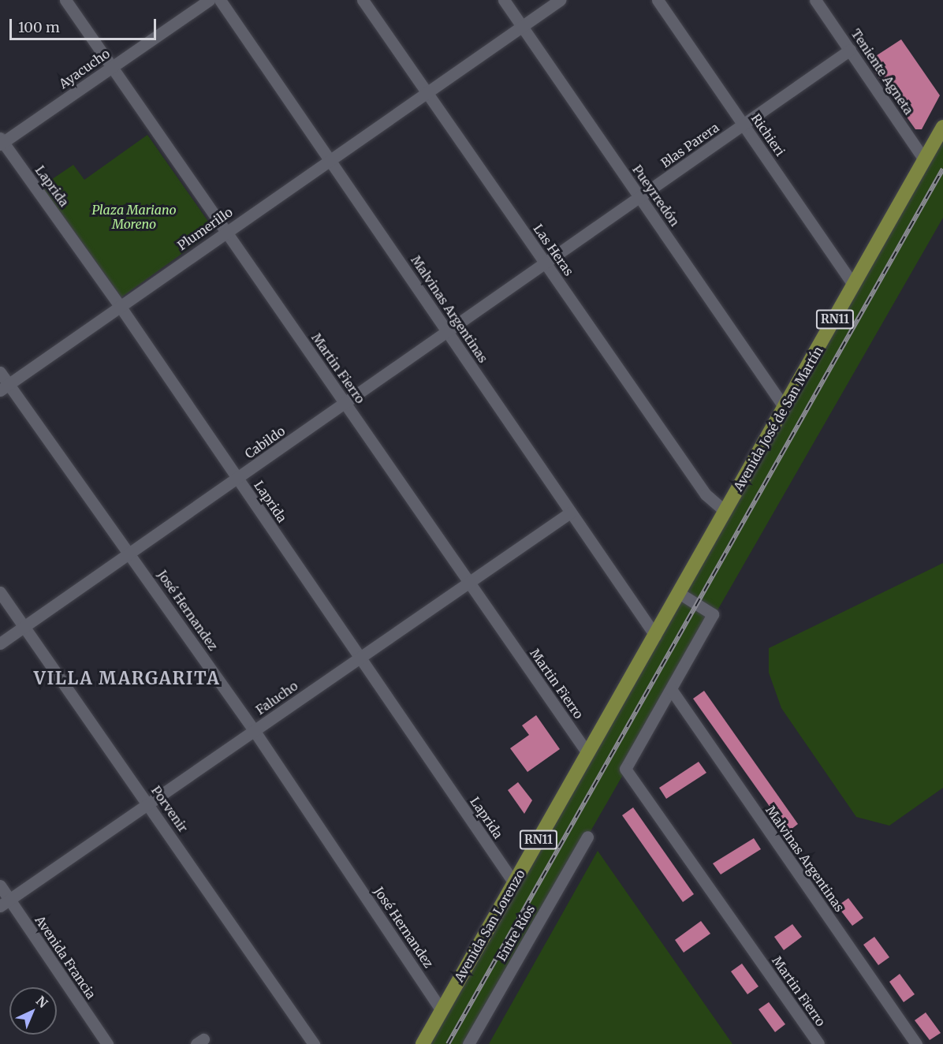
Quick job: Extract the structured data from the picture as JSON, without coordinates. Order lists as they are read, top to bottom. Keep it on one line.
{"streets":{"main road":["RN11","Avenida José de San Martín","Avenida San Lorenzo"],"street":["Ayacucho","Teniente Agneta","Richieri","Blas Parera","Laprida","Pueyrredón","Plumerillo","Las Heras","Malvinas Argentinas","Martin Fierro","Cabildo","José Hernandez","Falucho","Porvenir","Entre Ríos","Avenida Francia"]},"crossings":[["Ayacucho","Laprida"],["Ayacucho","Martin Fierro"],["Teniente Agneta","Blas Parera"],["Teniente Agneta","Avenida José de San Martín"],["Richieri","Blas Parera"],["Richieri","Avenida José de San Martín"],["Blas Parera","Pueyrredón"],["Blas Parera","Las Heras"],["Blas Parera","Cabildo"],["Laprida","Plumerillo"],["Laprida","Cabildo"],["Laprida","Falucho"],["Laprida","Avenida San Lorenzo"],["Pueyrredón","Plumerillo"],["Pueyrredón","Avenida José de San Martín"],["Plumerillo","Las Heras"],["Plumerillo","Malvinas Argentinas"],["Plumerillo","Martin Fierro"],["Plumerillo","José Hernandez"],["Las Heras","Avenida José de San Martín"],["Las Heras","Cabildo"],["Malvinas Argentinas","Martin Fierro"],["Malvinas Argentinas","Avenida José de San Martín"],["Malvinas Argentinas","Cabildo"],["Malvinas Argentinas","Falucho"],["Malvinas Argentinas","Avenida San Lorenzo"],["Martin Fierro","Cabildo"],["Martin Fierro","Falucho"],["Martin Fierro","Avenida San Lorenzo"],["Avenida José de San Martín","Avenida San Lorenzo"],["Cabildo","José Hernandez"],["Cabildo","Porvenir"],["José Hernandez","Falucho"],["José Hernandez","Avenida San Lorenzo"],["Falucho","Porvenir"],["Falucho","Avenida Francia"]],"districts":["VILLA MARGARITA"],"parks":["Plaza Mariano Moreno"],"scale_bar":"100 m","north":"top right"}
